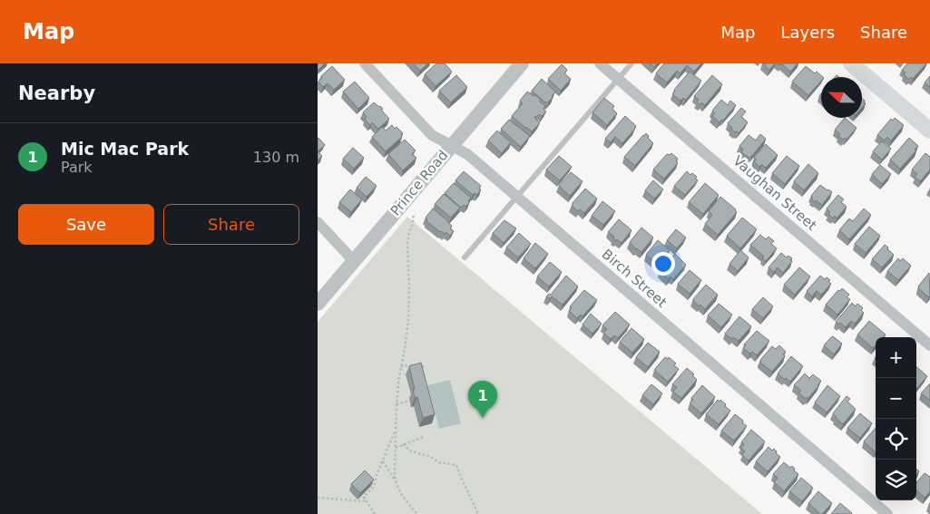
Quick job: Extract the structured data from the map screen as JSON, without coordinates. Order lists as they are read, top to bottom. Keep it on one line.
{"streets":{"street":["Prince Road","Vaughan Street","Birch Street"]},"crossings":[["Prince Road","Birch Street"]],"north":"left","page":{"header":"Map","nav":["Map","Layers","Share"],"heading":"Nearby","list":[{"mark":"1","name":"Mic Mac Park","note":"Park","value":"130 m"}],"buttons":["Save","Share"],"map_buttons":["+","−"],"pins":"1"}}
